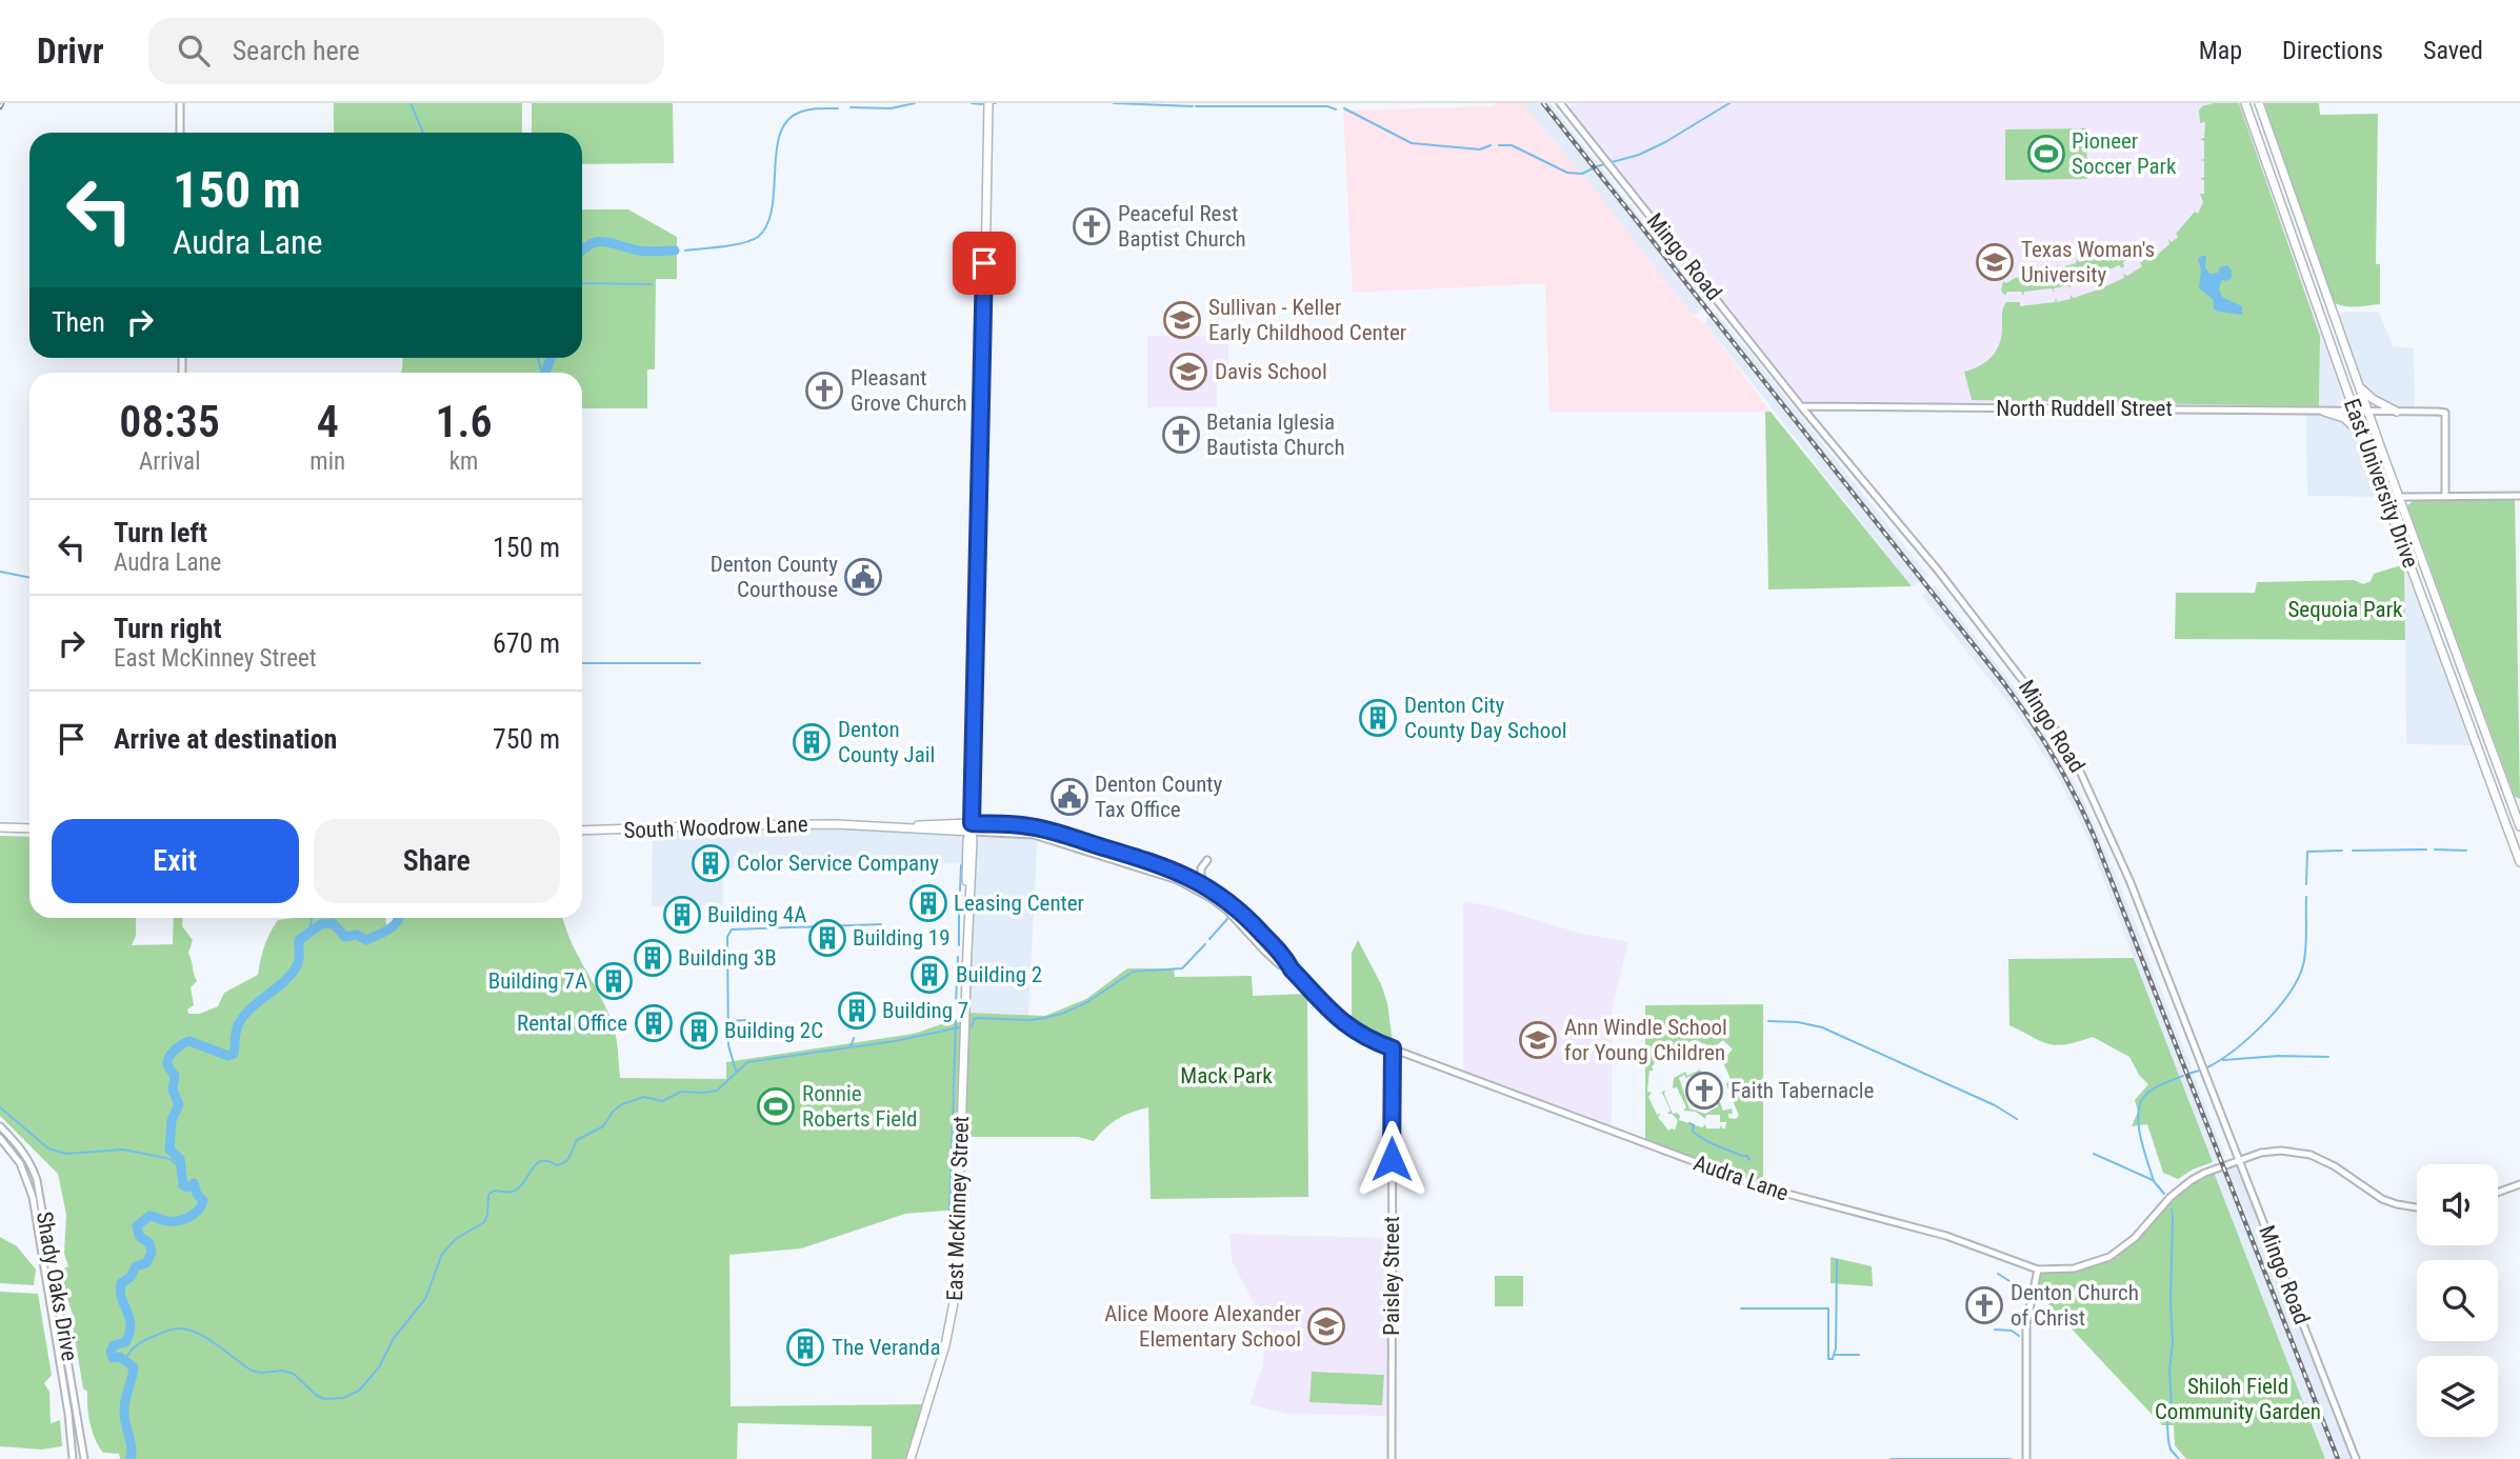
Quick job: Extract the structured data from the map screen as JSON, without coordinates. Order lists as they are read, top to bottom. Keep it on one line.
{"streets":{"main road":["East University Drive","South Woodrow Lane","East McKinney Street"],"street":["Mingo Road","North Ruddell Street","Audra Lane","Paisley Street","Shady Oaks Drive"]},"crossings":[["Mingo Road","North Ruddell Street"],["North Ruddell Street","East University Drive"],["South Woodrow Lane","Audra Lane"],["South Woodrow Lane","East McKinney Street"],["Audra Lane","East McKinney Street"],["Audra Lane","Paisley Street"]],"parks":["Sequoia Park","Mack Park","Shiloh Field Community Garden"],"places":{"sports":["Pioneer Soccer Park","Ronnie Roberts Field"],"church":["Peaceful Rest Baptist Church","Pleasant Grove Church","Betania Iglesia Bautista Church","Faith Tabernacle","Denton Church of Christ"],"school or university":["Texas Woman's University","Sullivan - Keller Early Childhood Center","Davis School","Ann Windle School for Young Children","Alice Moore Alexander Elementary School"],"public building":["Denton County Courthouse","Denton County Tax Office"],"building":["Denton City County Day School","Denton County Jail","Color Service Company","Leasing Center","Building 4A","Building 19","Building 3B","Building 2","Building 7A","Building 7","Rental Office","Building 2C","The Veranda"]},"page":{"header":"Drivr","search":"Search here","nav":["Map","Directions","Saved"],"turn":["150 m","Audra Lane"],"then":"Then","eta":["08:35","Arrival","4","min","1.6","km"],"list":[{"name":"Turn left","note":"Audra Lane","value":"150 m"},{"name":"Turn right","note":"East McKinney Street","value":"670 m"},{"name":"Arrive at destination","value":"750 m"}],"buttons":["Exit","Share"]}}
